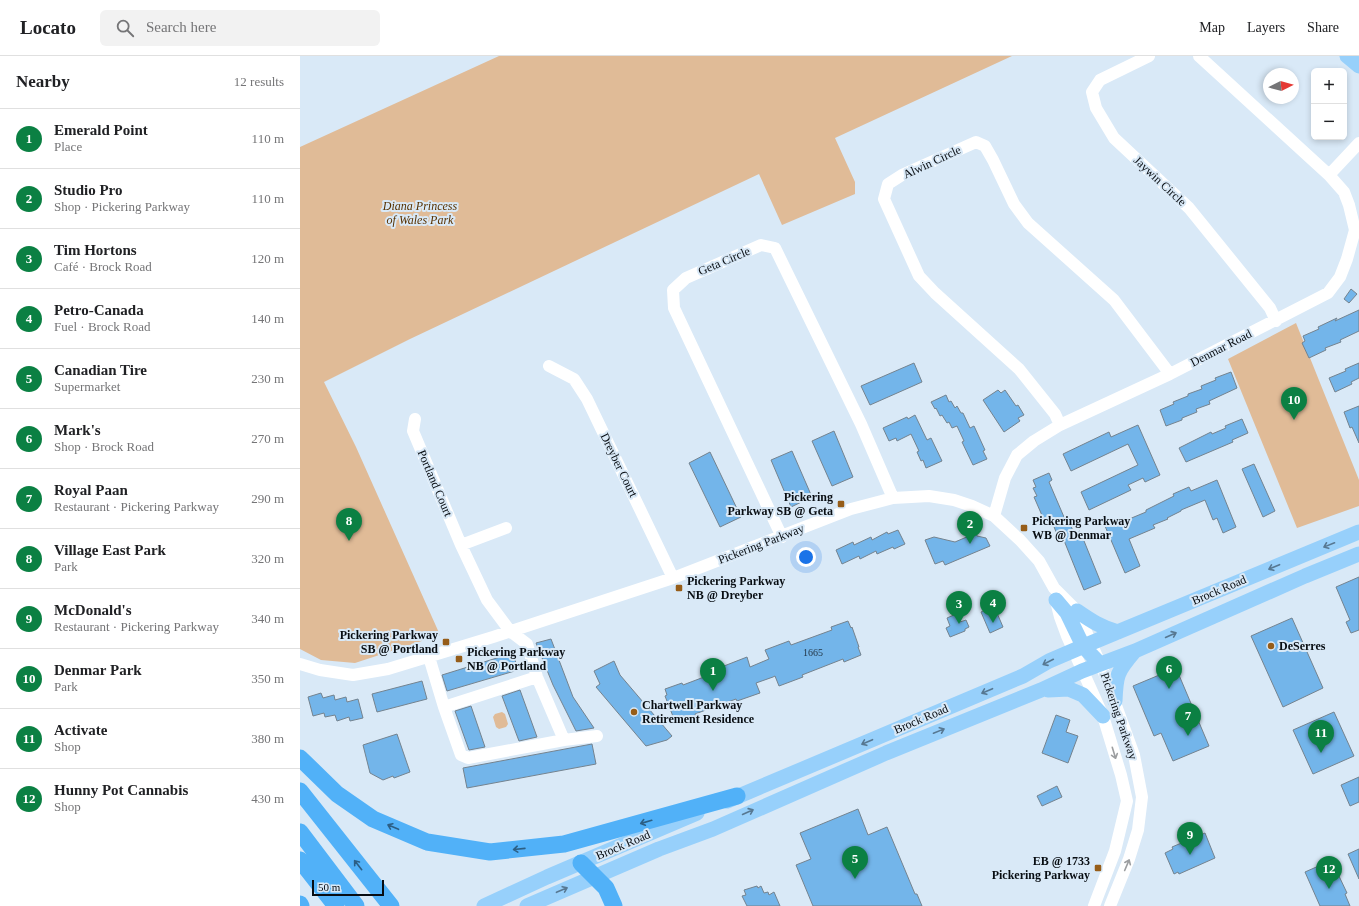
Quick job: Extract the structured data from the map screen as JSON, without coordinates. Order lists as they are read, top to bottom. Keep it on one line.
{"streets":{"main road":["Brock Road"],"street":["Alwin Circle","Jaywin Circle","Geta Circle","Denmar Road","Dreyber Court","Portland Court","Pickering Parkway"]},"crossings":[["Alwin Circle","Denmar Road"],["Jaywin Circle","Denmar Road"],["Geta Circle","Pickering Parkway"],["Denmar Road","Pickering Parkway"],["Dreyber Court","Pickering Parkway"],["Portland Court","Pickering Parkway"],["Pickering Parkway","Brock Road"]],"parks":["Diana Princess of Wales Park"],"places":{"transit":["Pickering Parkway SB @ Geta","Pickering Parkway WB @ Denmar","Pickering Parkway NB @ Dreyber","Pickering Parkway SB @ Portland","Pickering Parkway NB @ Portland","EB @ 1733 Pickering Parkway"],"other":["DeSerres","Chartwell Parkway Retirement Residence"]},"house_numbers":["1665"],"scale_bar":"50 m","north":"right","page":{"header":"Locato","search":"Search here","nav":["Map","Layers","Share"],"heading":["Nearby","12 results"],"map_buttons":["+","−"],"list":[{"mark":"1","name":"Emerald Point","note":"Place","value":"110 m"},{"mark":"2","name":"Studio Pro","note":"Shop · Pickering Parkway","value":"110 m"},{"mark":"3","name":"Tim Hortons","note":"Café · Brock Road","value":"120 m"},{"mark":"4","name":"Petro-Canada","note":"Fuel · Brock Road","value":"140 m"},{"mark":"5","name":"Canadian Tire","note":"Supermarket","value":"230 m"},{"mark":"6","name":"Mark's","note":"Shop · Brock Road","value":"270 m"},{"mark":"7","name":"Royal Paan","note":"Restaurant · Pickering Parkway","value":"290 m"},{"mark":"8","name":"Village East Park","note":"Park","value":"320 m"},{"mark":"9","name":"McDonald's","note":"Restaurant · Pickering Parkway","value":"340 m"},{"mark":"10","name":"Denmar Park","note":"Park","value":"350 m"},{"mark":"11","name":"Activate","note":"Shop","value":"380 m"},{"mark":"12","name":"Hunny Pot Cannabis","note":"Shop","value":"430 m"}],"pins":["10","8","2","4","3","6","1","7","11","9","5","12"],"scale":"50 m"}}
